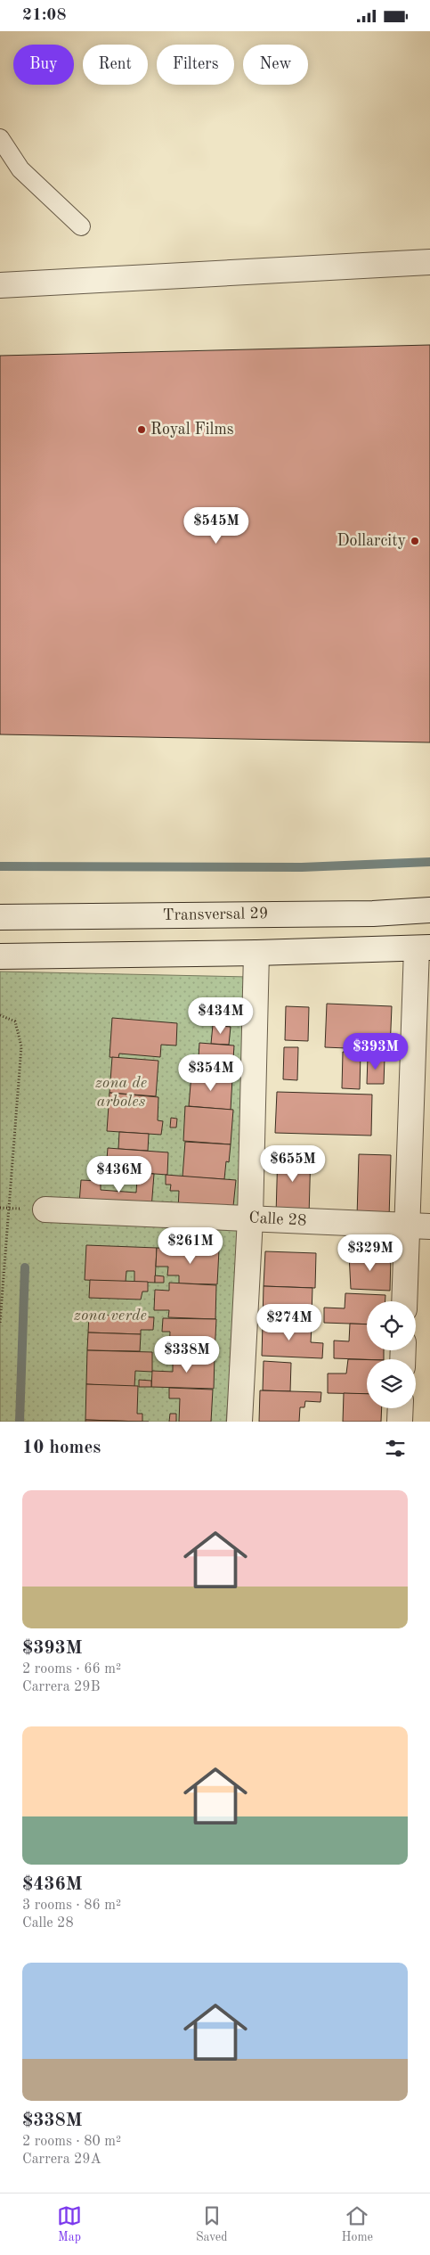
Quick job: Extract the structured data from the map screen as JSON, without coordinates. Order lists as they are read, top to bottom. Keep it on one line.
{"streets":{"street":["Transversal 29","Calle 28"]},"parks":["zona de arboles","zona verde"],"places":["Royal Films","Dollarcity"],"page":{"status":"21:08","chip":["Buy","Rent","Filters","New"],"price":["$545M","$434M","$393M","$354M","$655M","$436M","$261M","$329M","$274M","$338M"],"heading":"10 homes","list":[{"name":"$393M","note":"2 rooms · 66 m² · Carrera 29B"},{"name":"$436M","note":"3 rooms · 86 m² · Calle 28"},{"name":"$338M","note":"2 rooms · 80 m² · Carrera 29A"}],"tabs":["Map","Saved","Home"]}}
